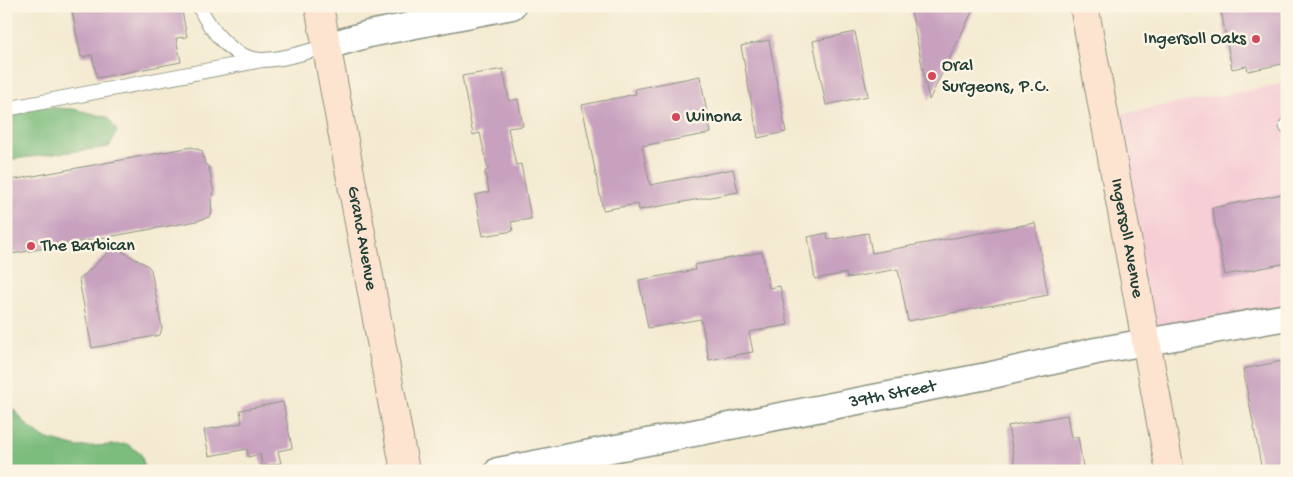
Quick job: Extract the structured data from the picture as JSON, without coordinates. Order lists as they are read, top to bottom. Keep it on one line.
{"streets":{"main road":["Grand Avenue","Ingersoll Avenue"],"street":["39th Street"]},"crossings":[["Ingersoll Avenue","39th Street"]],"places":["Ingersoll Oaks","Oral Surgeons, P.C.","Winona","The Barbican"]}
